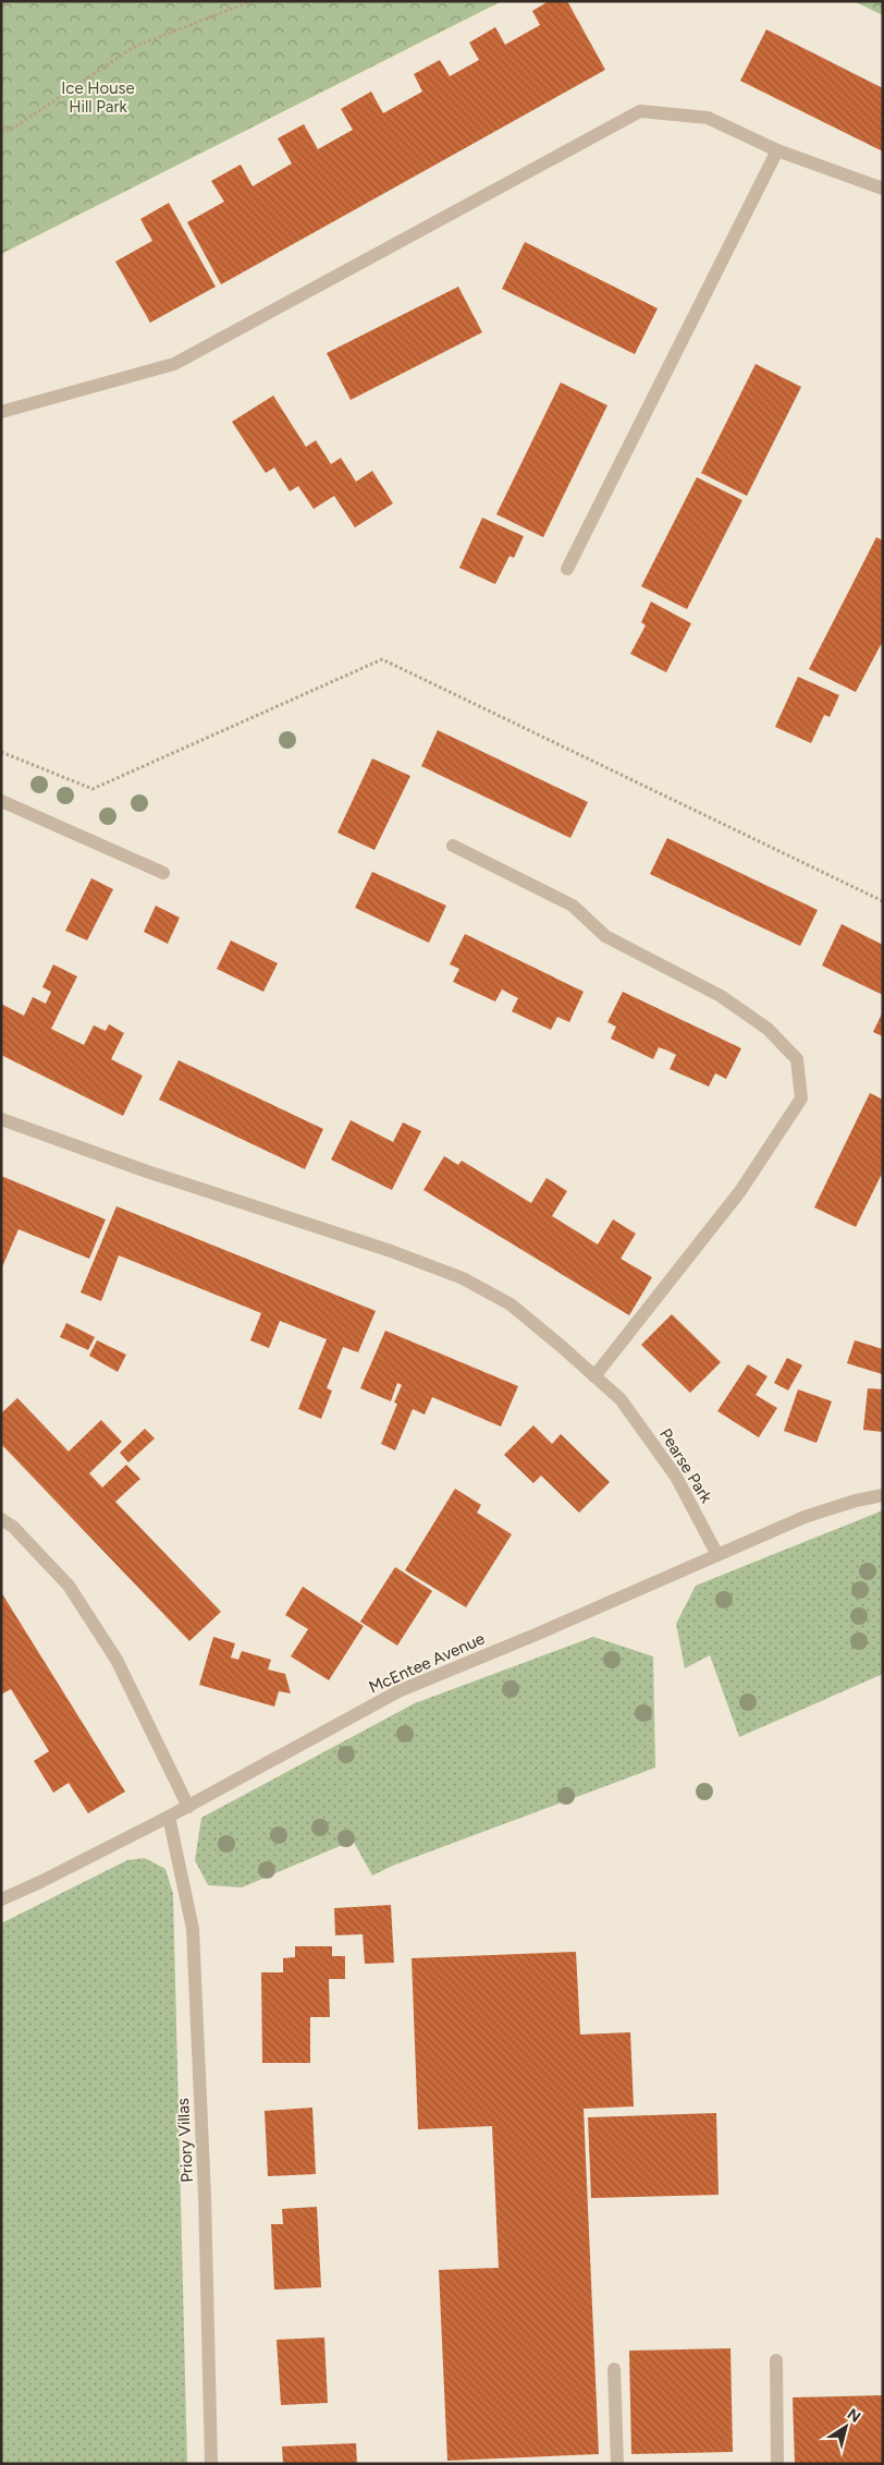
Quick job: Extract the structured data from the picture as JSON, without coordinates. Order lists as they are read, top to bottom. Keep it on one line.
{"streets":{"street":["Pearse Park","McEntee Avenue","Priory Villas"]},"crossings":[["Pearse Park","McEntee Avenue"],["McEntee Avenue","Priory Villas"]],"parks":["Ice House Hill Park"],"north":"top right"}
